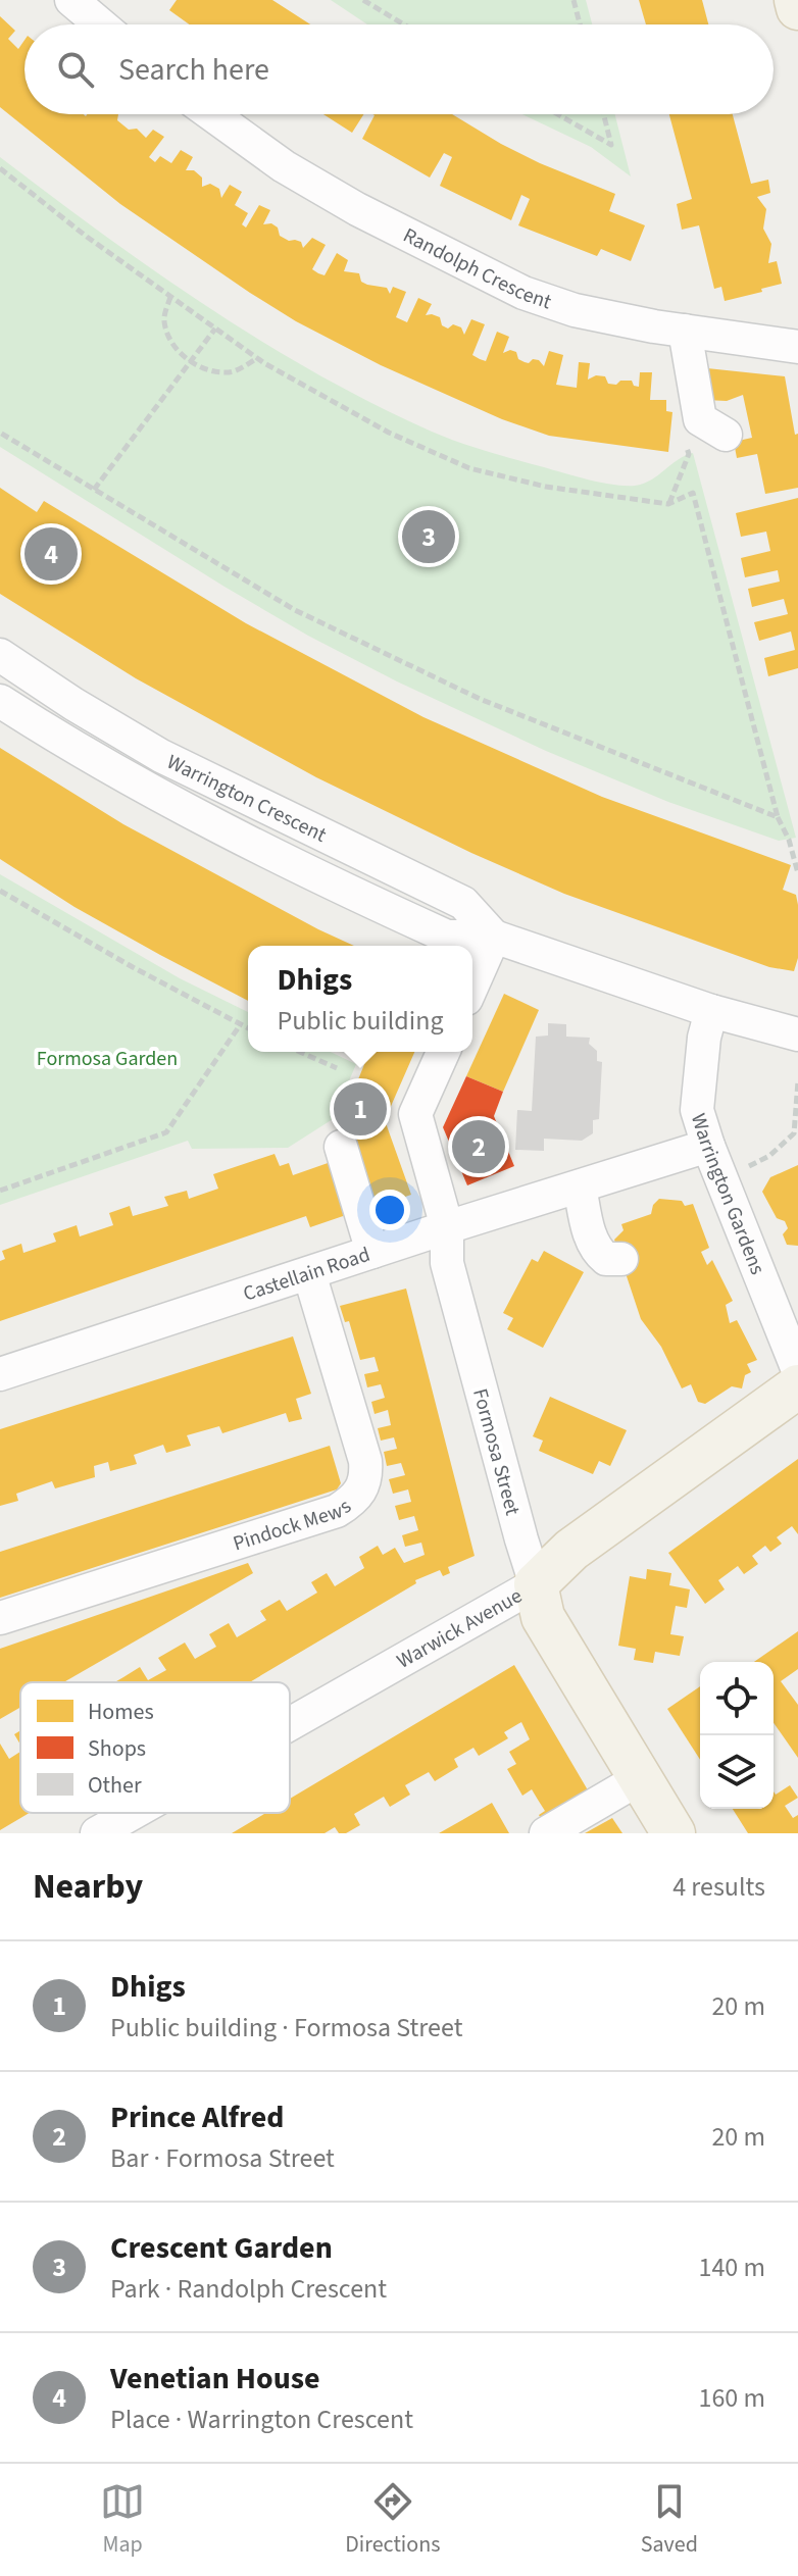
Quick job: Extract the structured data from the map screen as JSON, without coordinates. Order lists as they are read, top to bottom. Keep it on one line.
{"streets":{"main road":["Formosa Street","Warwick Avenue"],"street":["Randolph Crescent","Warrington Crescent","Warrington Gardens","Castellain Road","Pindock Mews"]},"crossings":[["Warrington Crescent","Warrington Gardens"],["Warrington Gardens","Castellain Road"],["Castellain Road","Formosa Street"],["Castellain Road","Pindock Mews"],["Formosa Street","Warwick Avenue"]],"parks":["Formosa Garden"],"legend":["Homes","Shops","Other"],"page":{"search":"Search here","pins":["3","4","1","2"],"popup":["Dhigs","Public building"],"heading":["Nearby","4 results"],"list":[{"mark":"1","name":"Dhigs","note":"Public building · Formosa Street","value":"20 m"},{"mark":"2","name":"Prince Alfred","note":"Bar · Formosa Street","value":"20 m"},{"mark":"3","name":"Crescent Garden","note":"Park · Randolph Crescent","value":"140 m"},{"mark":"4","name":"Venetian House","note":"Place · Warrington Crescent","value":"160 m"}],"nav":["Map","Directions","Saved"]}}
